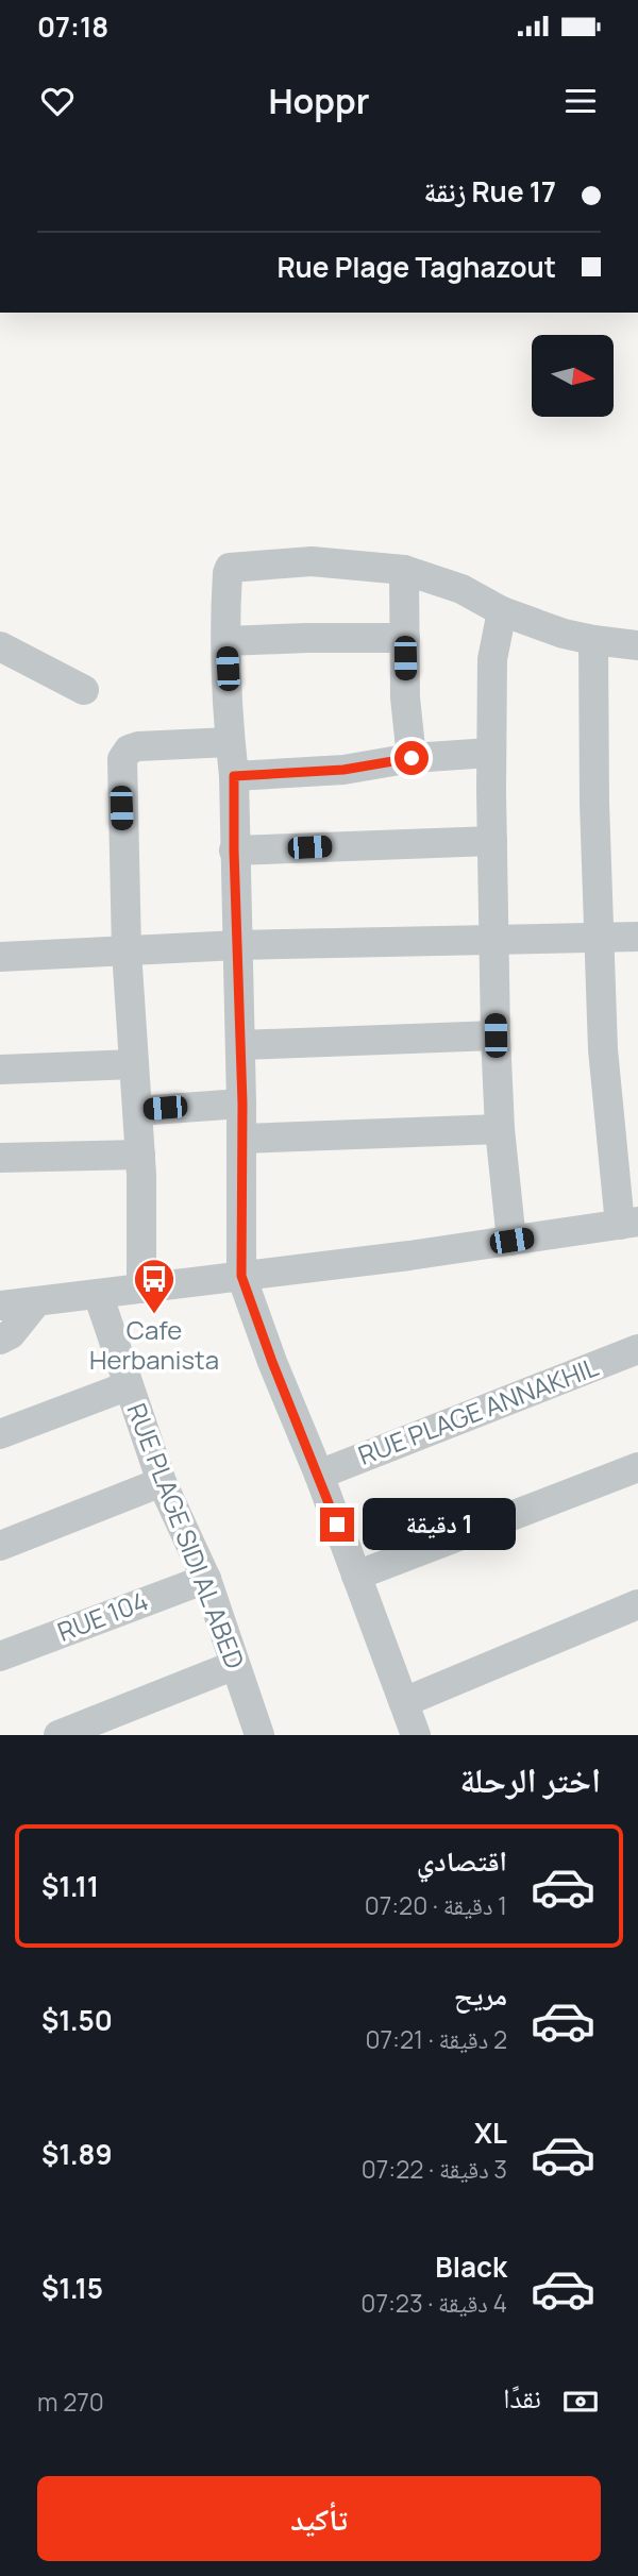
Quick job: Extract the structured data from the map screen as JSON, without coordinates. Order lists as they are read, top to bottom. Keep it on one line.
{"streets":{"street":["RUE PLAGE ANNAKHIL","RUE PLAGE SIDI AL ABED","RUE 104"]},"crossings":[["RUE PLAGE SIDI AL ABED","RUE 104"]],"places":{"bus stop":["Cafe Herbanista"]},"north":"right","page":{"status":"07:18","header":"Hoppr","banner":["Rue 17 زنقة","Rue Plage Taghazout"],"bubble":"1 دقيقة","heading":"اختر الرحلة","list":[{"name":"اقتصادي","note":"1 دقيقة · 07:20","value":"$1.11"},{"name":"مريح","note":"2 دقيقة · 07:21","value":"$1.50"},{"name":"XL","note":"3 دقيقة · 07:22","value":"$1.89"},{"name":"Black","note":"4 دقيقة · 07:23","value":"$1.15"}],"pay":["نقدًا","270 m"],"buttons":"تأكيد"}}
